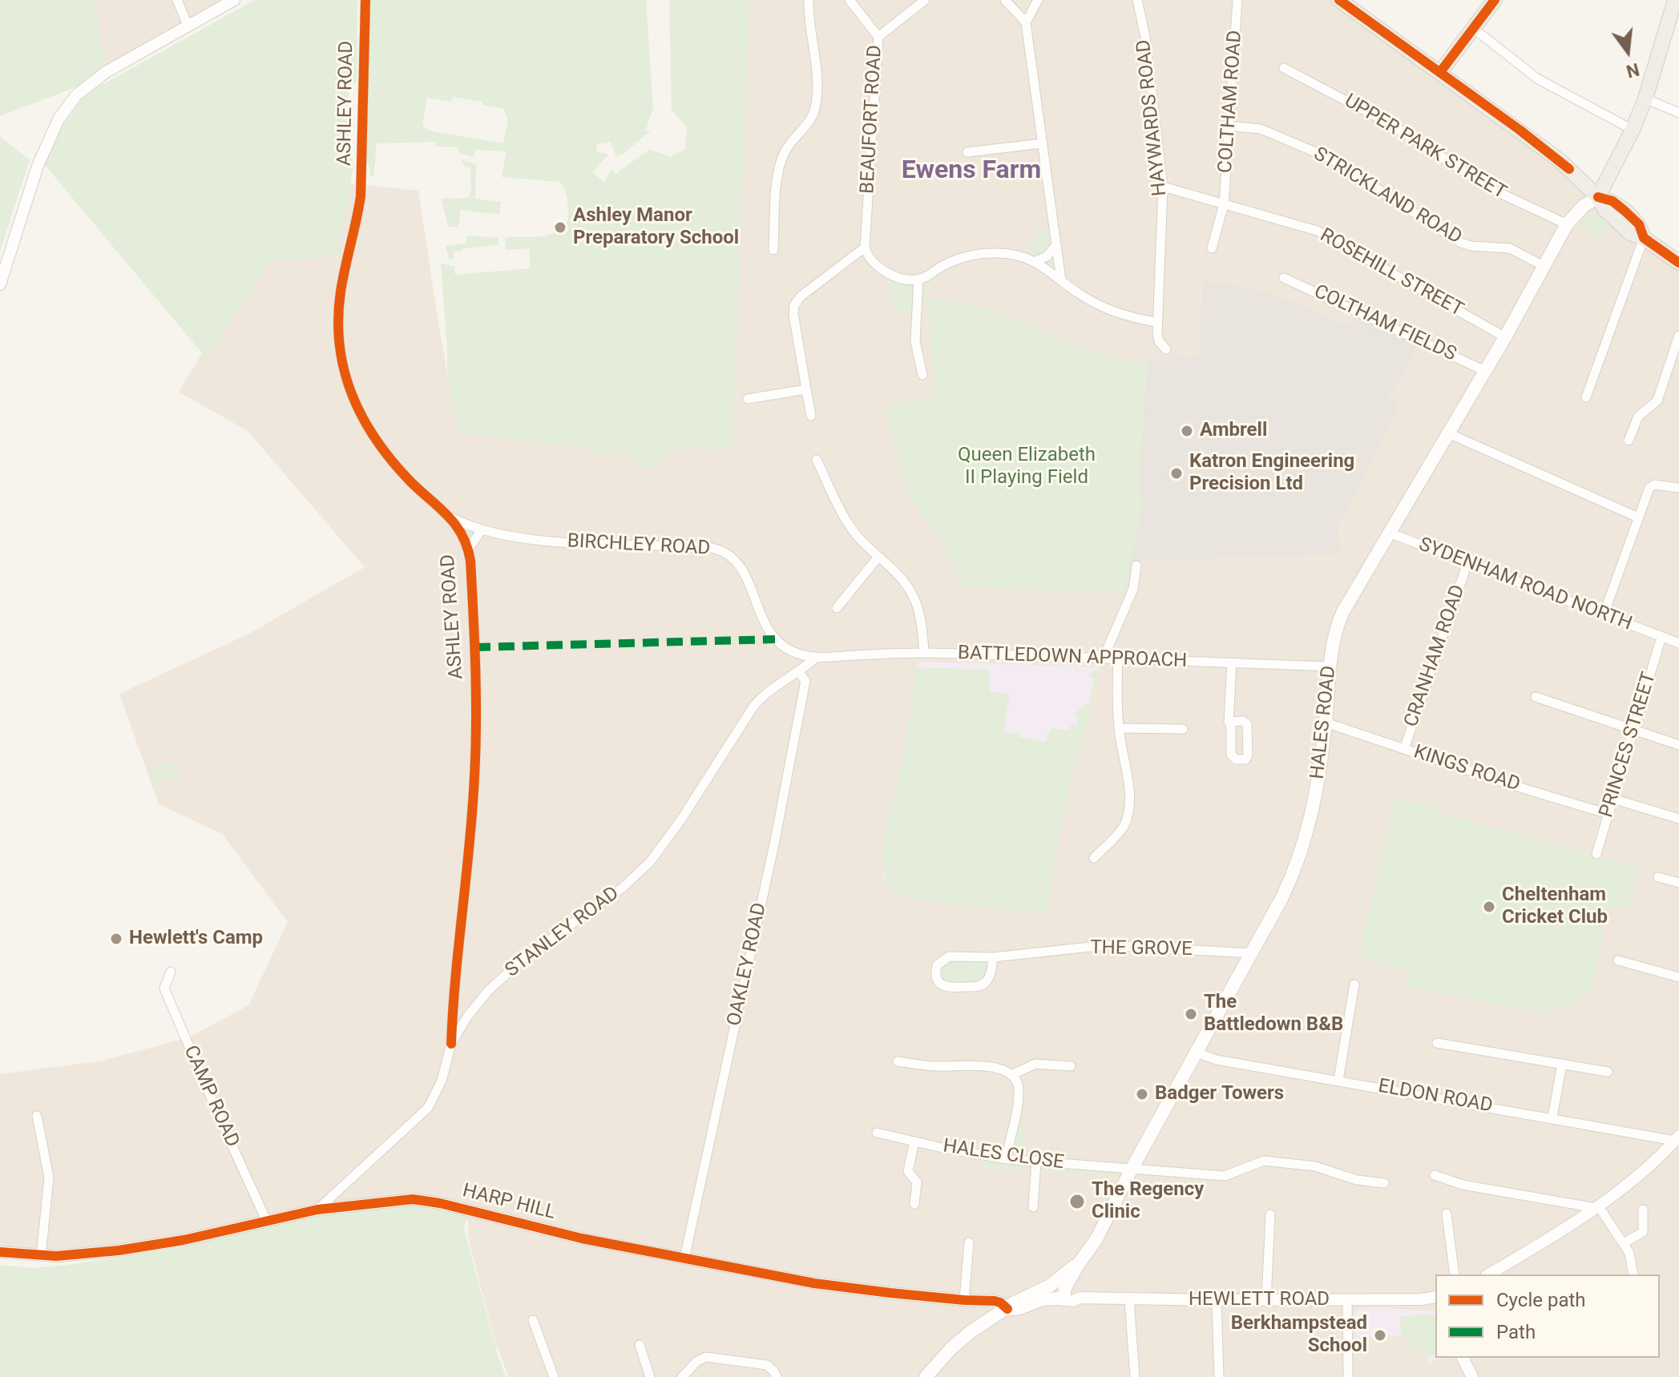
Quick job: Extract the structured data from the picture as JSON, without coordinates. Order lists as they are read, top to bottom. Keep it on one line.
{"streets":{"main road":["HALES ROAD"],"street":["COLTHAM ROAD","ASHLEY ROAD","HAYWARDS ROAD","BEAUFORT ROAD","UPPER PARK STREET","STRICKLAND ROAD","ROSEHILL STREET","COLTHAM FIELDS","BIRCHLEY ROAD","SYDENHAM ROAD NORTH","CRANHAM ROAD","BATTLEDOWN APPROACH","PRINCES STREET","KINGS ROAD","STANLEY ROAD","THE GROVE","OAKLEY ROAD","CAMP ROAD","ELDON ROAD","HALES CLOSE","HARP HILL","HEWLETT ROAD"]},"crossings":[["COLTHAM ROAD","STRICKLAND ROAD"],["COLTHAM ROAD","ROSEHILL STREET"],["ASHLEY ROAD","BIRCHLEY ROAD"],["ASHLEY ROAD","STANLEY ROAD"],["HAYWARDS ROAD","ROSEHILL STREET"],["UPPER PARK STREET","HALES ROAD"],["STRICKLAND ROAD","HALES ROAD"],["ROSEHILL STREET","HALES ROAD"],["COLTHAM FIELDS","HALES ROAD"],["BIRCHLEY ROAD","BATTLEDOWN APPROACH"],["BIRCHLEY ROAD","STANLEY ROAD"],["SYDENHAM ROAD NORTH","CRANHAM ROAD"],["SYDENHAM ROAD NORTH","HALES ROAD"],["SYDENHAM ROAD NORTH","PRINCES STREET"],["CRANHAM ROAD","KINGS ROAD"],["BATTLEDOWN APPROACH","HALES ROAD"],["BATTLEDOWN APPROACH","STANLEY ROAD"],["HALES ROAD","KINGS ROAD"],["HALES ROAD","THE GROVE"],["HALES ROAD","ELDON ROAD"],["HALES ROAD","HALES CLOSE"],["HALES ROAD","HEWLETT ROAD"],["PRINCES STREET","KINGS ROAD"],["STANLEY ROAD","OAKLEY ROAD"],["STANLEY ROAD","HARP HILL"],["OAKLEY ROAD","HARP HILL"],["CAMP ROAD","HARP HILL"]],"districts":["Ewens Farm"],"parks":["Queen Elizabeth II Playing Field"],"places":["Ashley Manor Preparatory School","Ambrell","Katron Engineering Precision Ltd","Cheltenham Cricket Club","Hewlett's Camp","The Battledown B&B","Badger Towers","The Regency Clinic","Berkhampstead School"],"legend":["Cycle path","Path"],"north":"bottom"}
